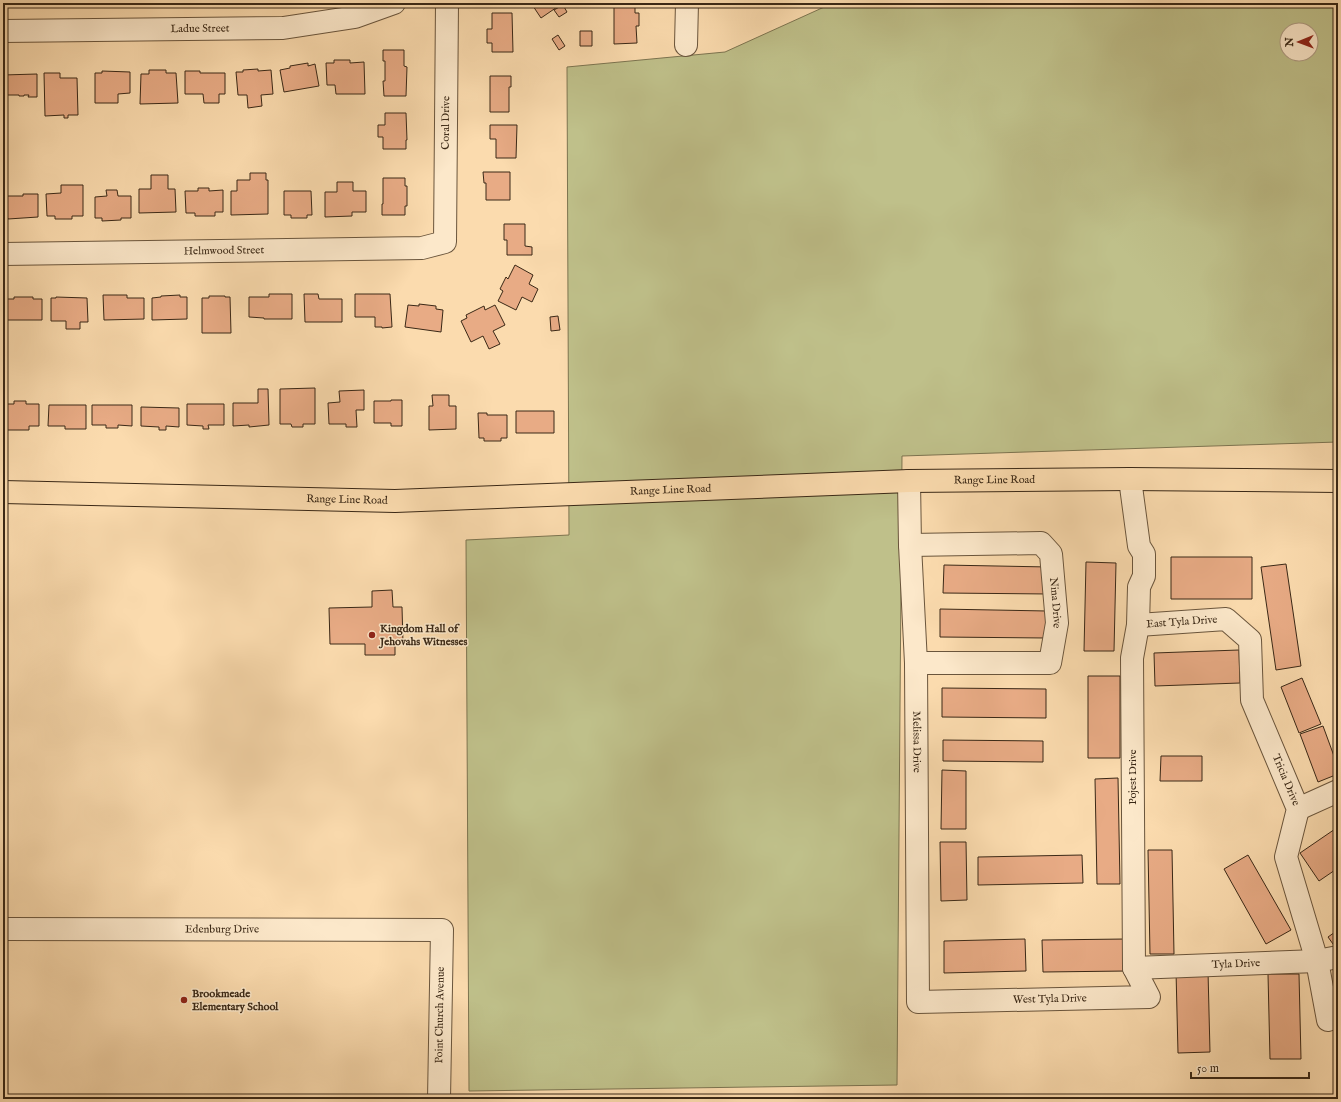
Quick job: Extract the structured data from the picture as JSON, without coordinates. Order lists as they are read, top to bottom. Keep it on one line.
{"streets":{"main road":["Range Line Road"],"street":["Ladue Street","Coral Drive","Helmwood Street","Nina Drive","East Tyla Drive","Melissa Drive","Pojest Drive","Tricia Drive","Edenburg Drive","Tyla Drive","West Tyla Drive","Point Church Avenue"]},"crossings":[["Coral Drive","Helmwood Street"],["Range Line Road","Melissa Drive"],["Range Line Road","Pojest Drive"],["Nina Drive","Melissa Drive"],["East Tyla Drive","Pojest Drive"],["East Tyla Drive","Tricia Drive"],["Melissa Drive","West Tyla Drive"],["Pojest Drive","Tyla Drive"],["Pojest Drive","West Tyla Drive"],["Tricia Drive","Tyla Drive"],["Edenburg Drive","Point Church Avenue"],["Tyla Drive","West Tyla Drive"]],"places":["Kingdom Hall of Jehovahs Witnesses","Brookmeade Elementary School"],"scale_bar":"50 m","north":"left"}
